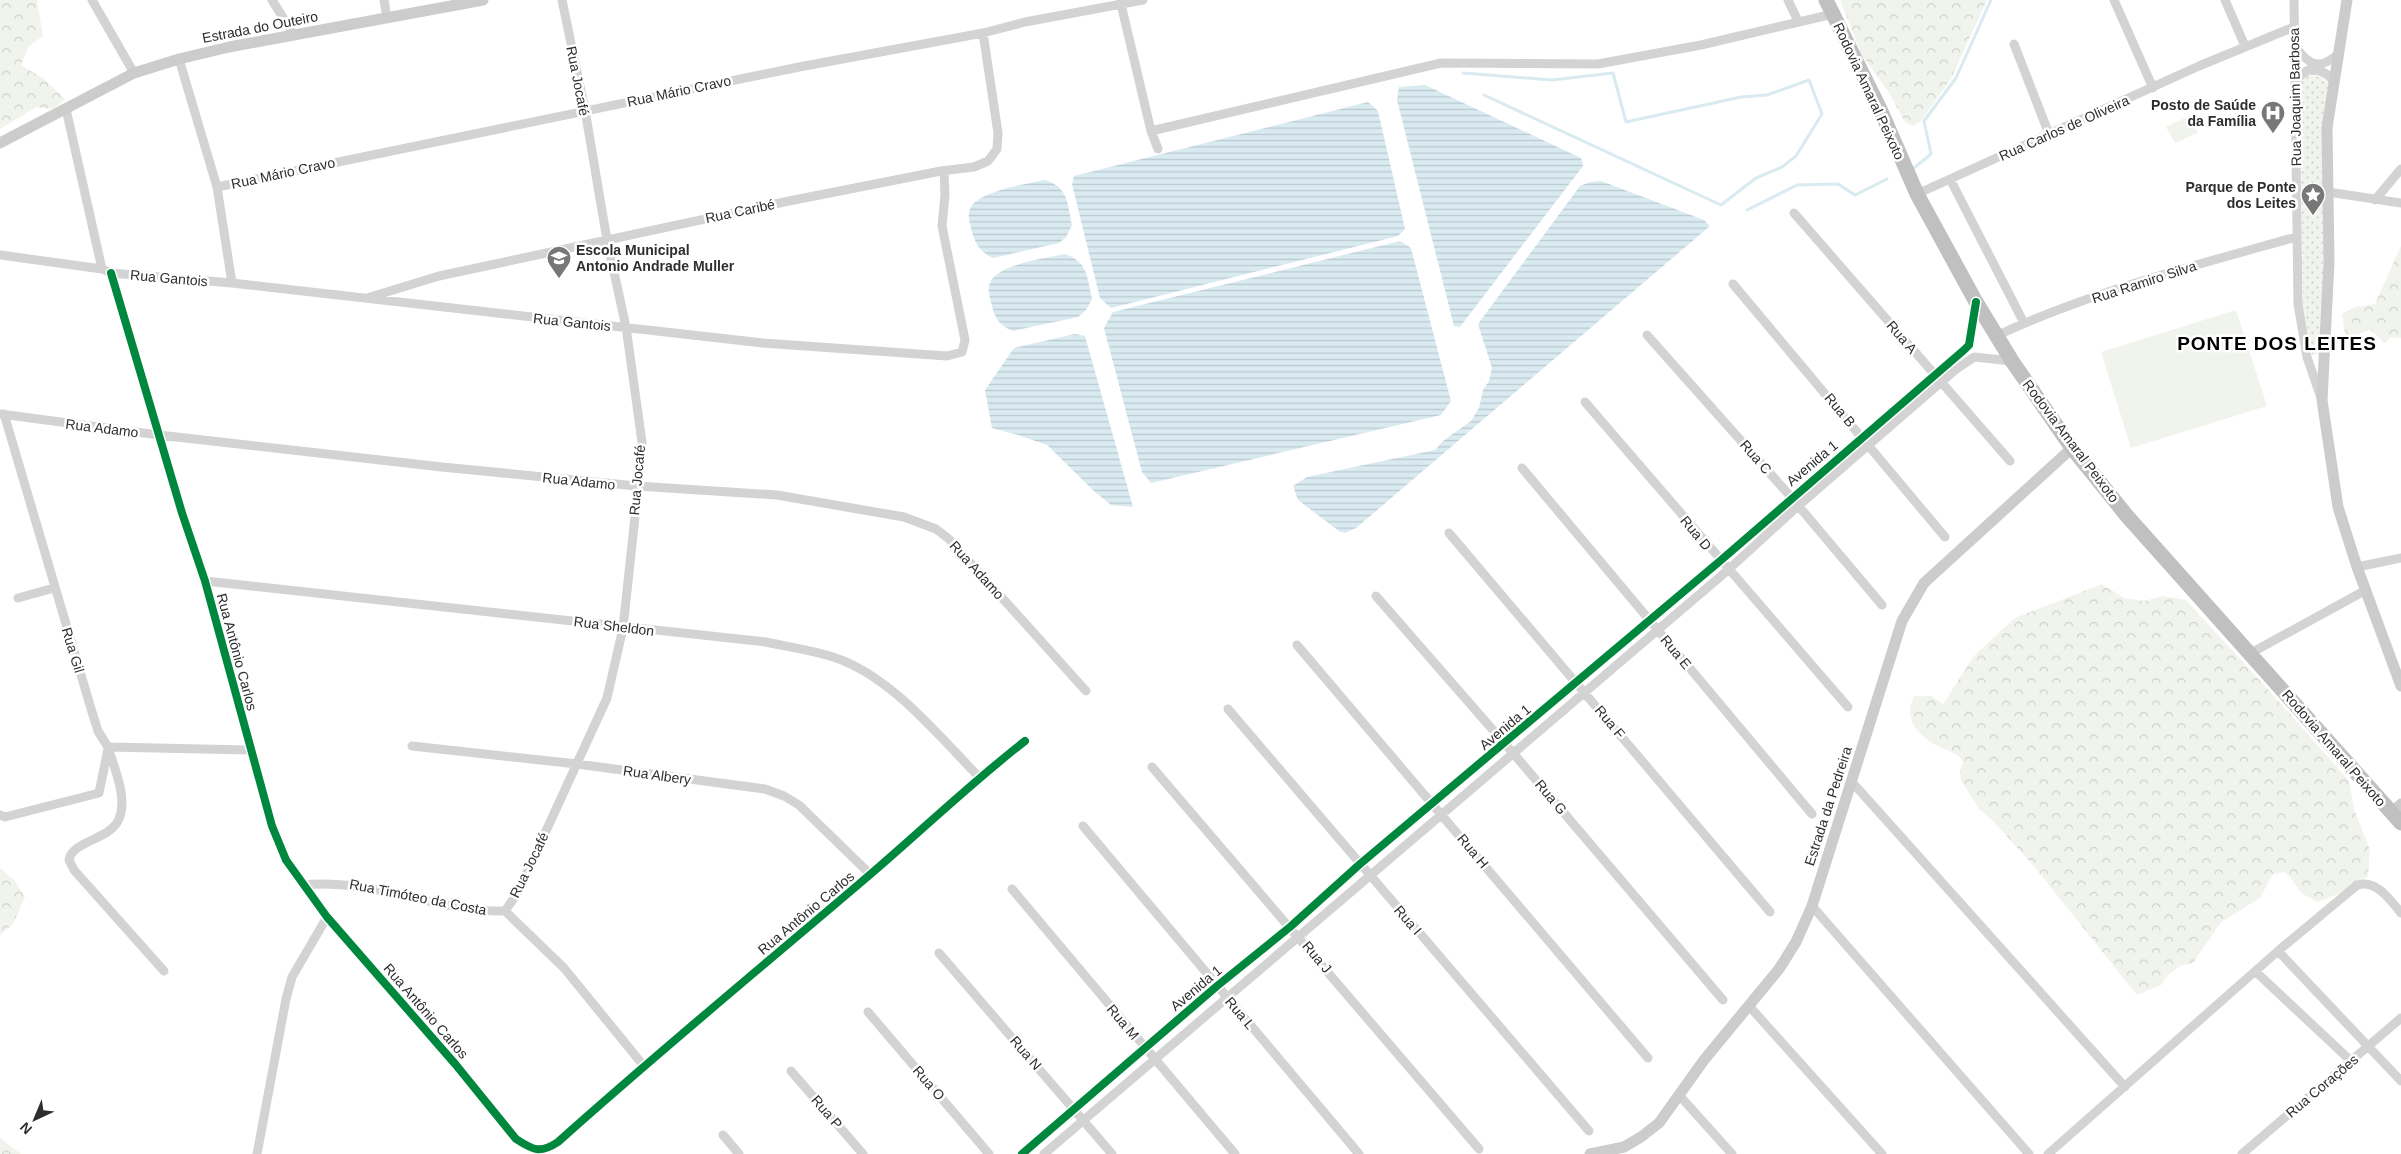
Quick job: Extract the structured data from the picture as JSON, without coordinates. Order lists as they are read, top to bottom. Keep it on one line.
{"streets":{"highway":["Rodovia Amaral Peixoto"],"street":["Estrada do Outeiro","Rua Jocafé","Rua Mário Cravo","Rua Joaquim Barbosa","Rua Carlos de Oliveira","Rua Caribé","Rua Gantois","Rua Ramiro Silva","Rua A","Rua B","Rua Adamo","Rua C","Avenida 1","Rua D","Rua Sheldon","Rua Gil","Rua Antônio Carlos","Rua E","Rua F","Rua Albery","Rua G","Estrada da Pedreira","Rua H","Rua Timóteo da Costa","Rua I","Rua J","Rua L","Rua M","Rua N","Rua O","Rua Corações","Rua P"]},"crossings":[["Rua Jocafé","Rua Mário Cravo"],["Rua Jocafé","Rua Caribé"],["Rua Jocafé","Rua Gantois"],["Rua Jocafé","Rua Adamo"],["Rua Jocafé","Rua Sheldon"],["Rua Jocafé","Rua Albery"],["Rua Jocafé","Rua Timóteo da Costa"],["Rua Mário Cravo","Rua Caribé"],["Rodovia Amaral Peixoto","Rua Carlos de Oliveira"],["Rodovia Amaral Peixoto","Rua Ramiro Silva"],["Rodovia Amaral Peixoto","Avenida 1"],["Rodovia Amaral Peixoto","Estrada da Pedreira"],["Rua Joaquim Barbosa","Rua Carlos de Oliveira"],["Rua Joaquim Barbosa","Rua Ramiro Silva"],["Rua Caribé","Rua Gantois"],["Rua Gantois","Rua Antônio Carlos"],["Rua A","Avenida 1"],["Rua B","Avenida 1"],["Rua Adamo","Rua Gil"],["Rua Adamo","Rua Antônio Carlos"],["Rua C","Avenida 1"],["Avenida 1","Rua D"],["Avenida 1","Rua E"],["Avenida 1","Rua F"],["Avenida 1","Rua G"],["Avenida 1","Rua H"],["Avenida 1","Rua I"],["Avenida 1","Rua J"],["Avenida 1","Rua L"],["Avenida 1","Rua M"],["Avenida 1","Rua N"],["Rua Sheldon","Rua Antônio Carlos"],["Rua Antônio Carlos","Rua Albery"],["Rua Antônio Carlos","Rua Timóteo da Costa"]],"districts":["PONTE DOS LEITES"],"places":{"hospital":["Posto de Saúde da Família"],"place":["Parque de Ponte dos Leites"],"school or university":["Escola Municipal Antonio Andrade Muller"]},"north":"bottom left"}
